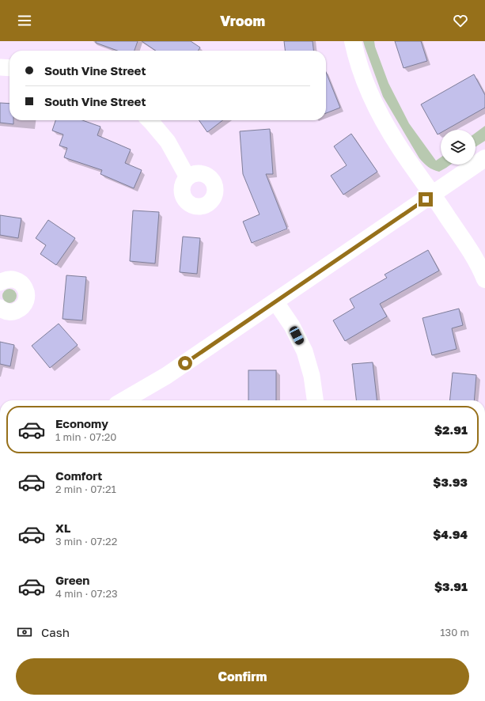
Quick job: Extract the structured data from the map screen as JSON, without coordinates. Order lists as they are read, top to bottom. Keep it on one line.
{"page":{"header":"Vroom","banner":["South Vine Street","South Vine Street"],"list":[{"name":"Economy","note":"1 min · 07:20","value":"$2.91"},{"name":"Comfort","note":"2 min · 07:21","value":"$3.93"},{"name":"XL","note":"3 min · 07:22","value":"$4.94"},{"name":"Green","note":"4 min · 07:23","value":"$3.91"}],"pay":["Cash","130 m"],"buttons":"Confirm"}}
